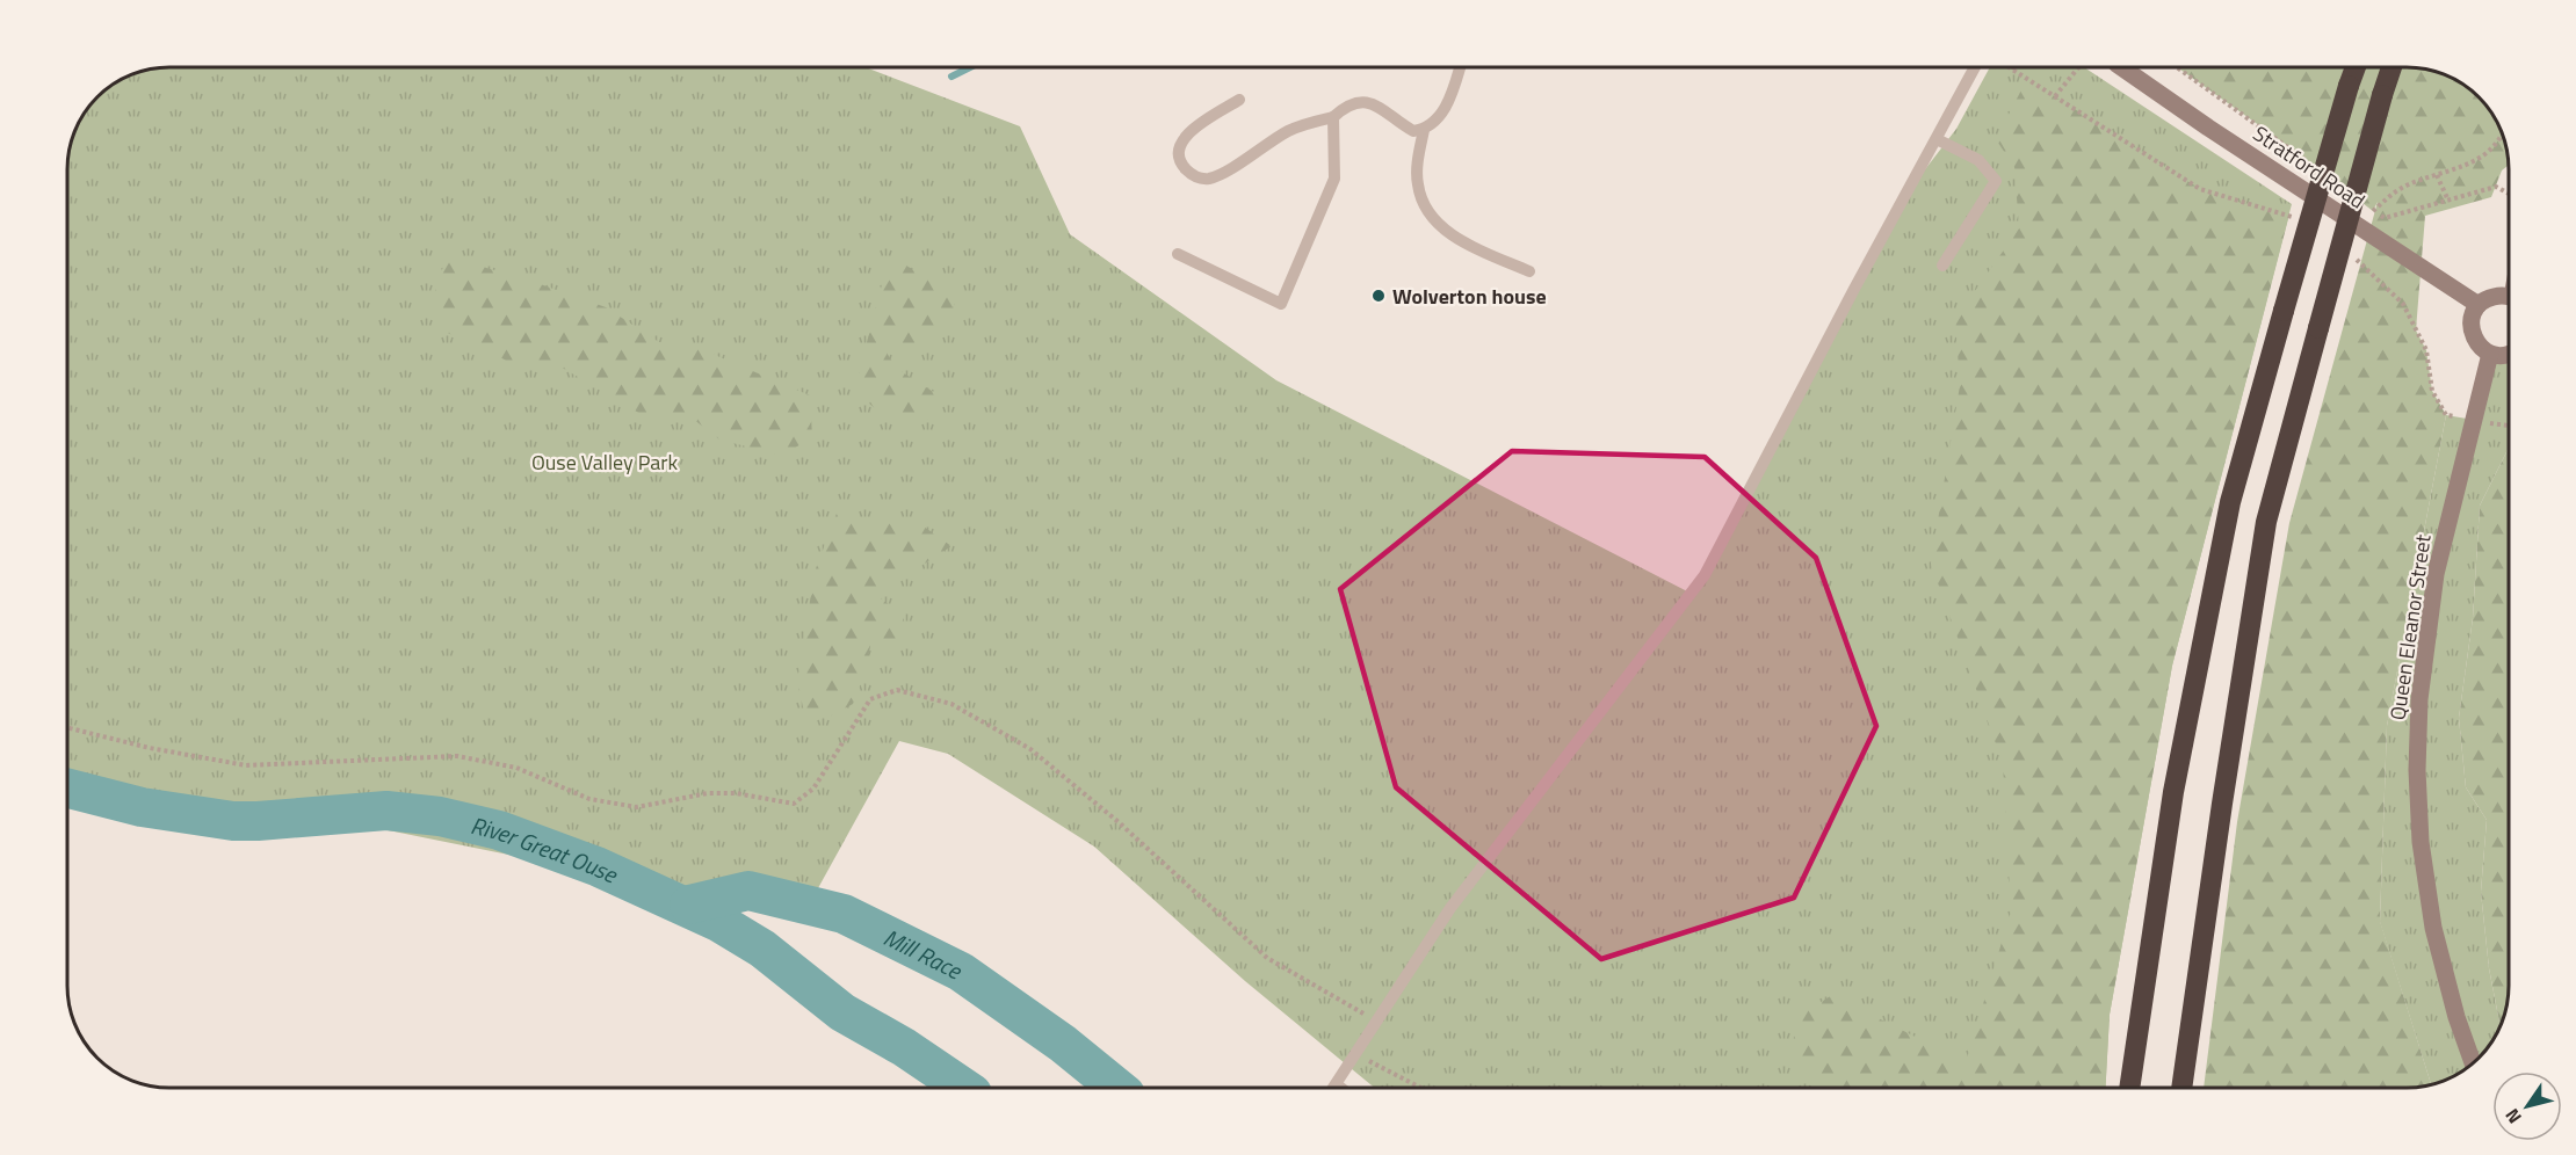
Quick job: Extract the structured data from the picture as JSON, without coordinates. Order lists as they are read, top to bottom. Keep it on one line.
{"streets":{"street":["Stratford Road","Queen Eleanor Street"]},"water":["River Great Ouse","Mill Race"],"parks":["Ouse Valley Park"],"places":["Wolverton house"],"north":"bottom left"}
